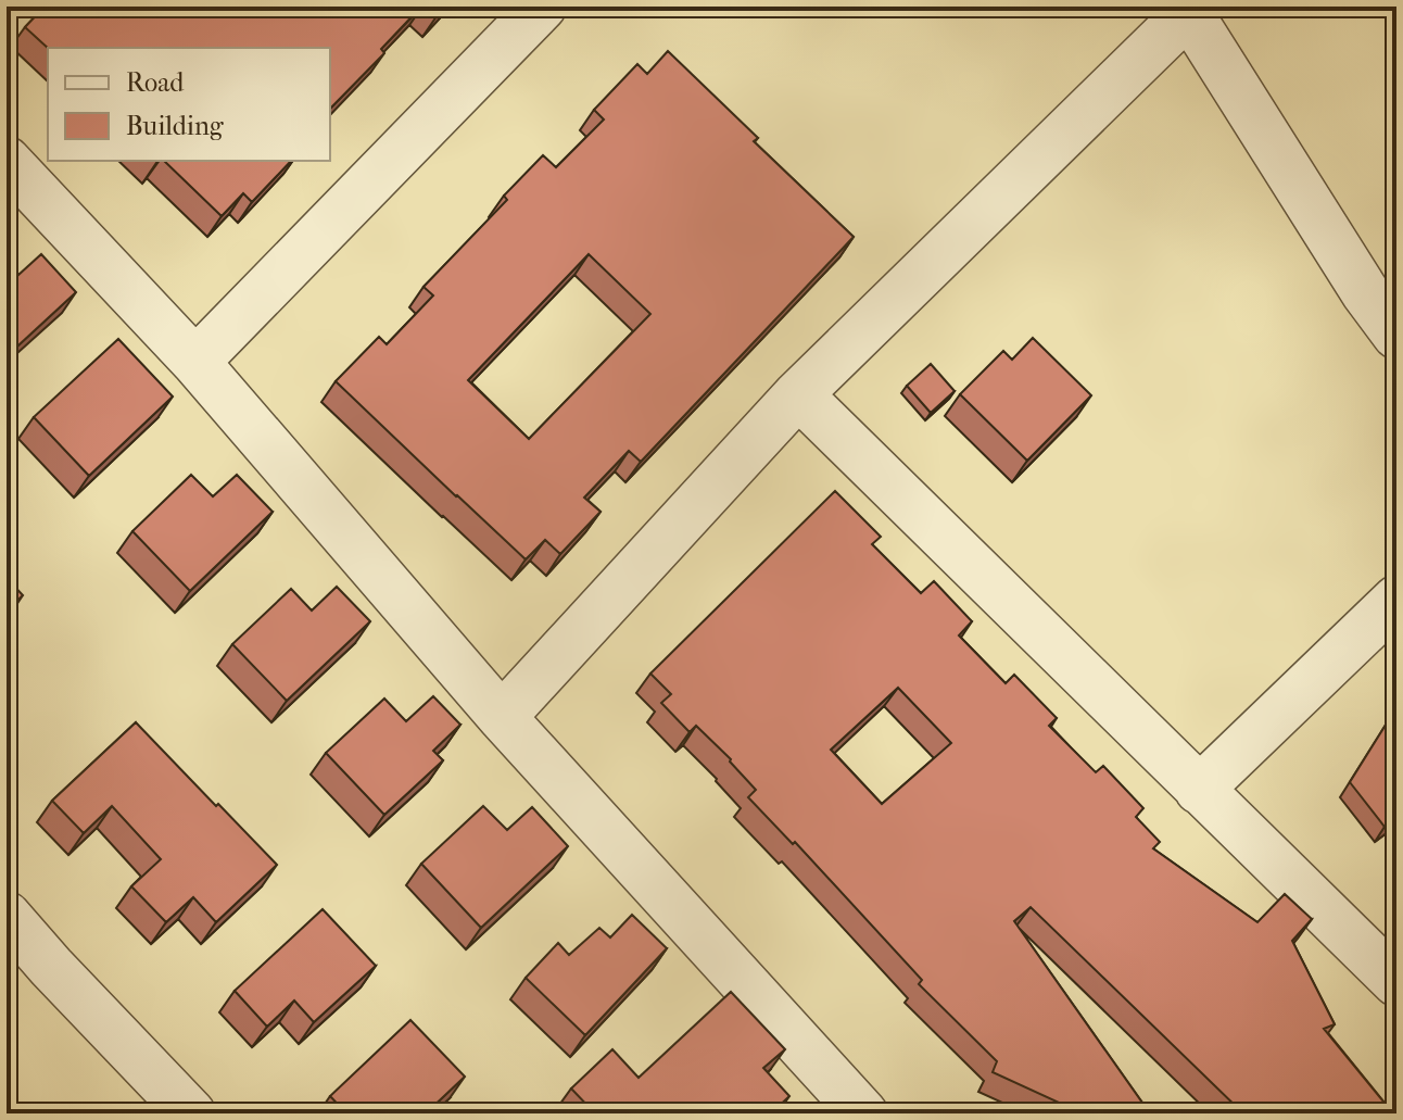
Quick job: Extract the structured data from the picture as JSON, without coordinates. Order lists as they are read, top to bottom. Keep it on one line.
{"legend":["Road","Building"]}
